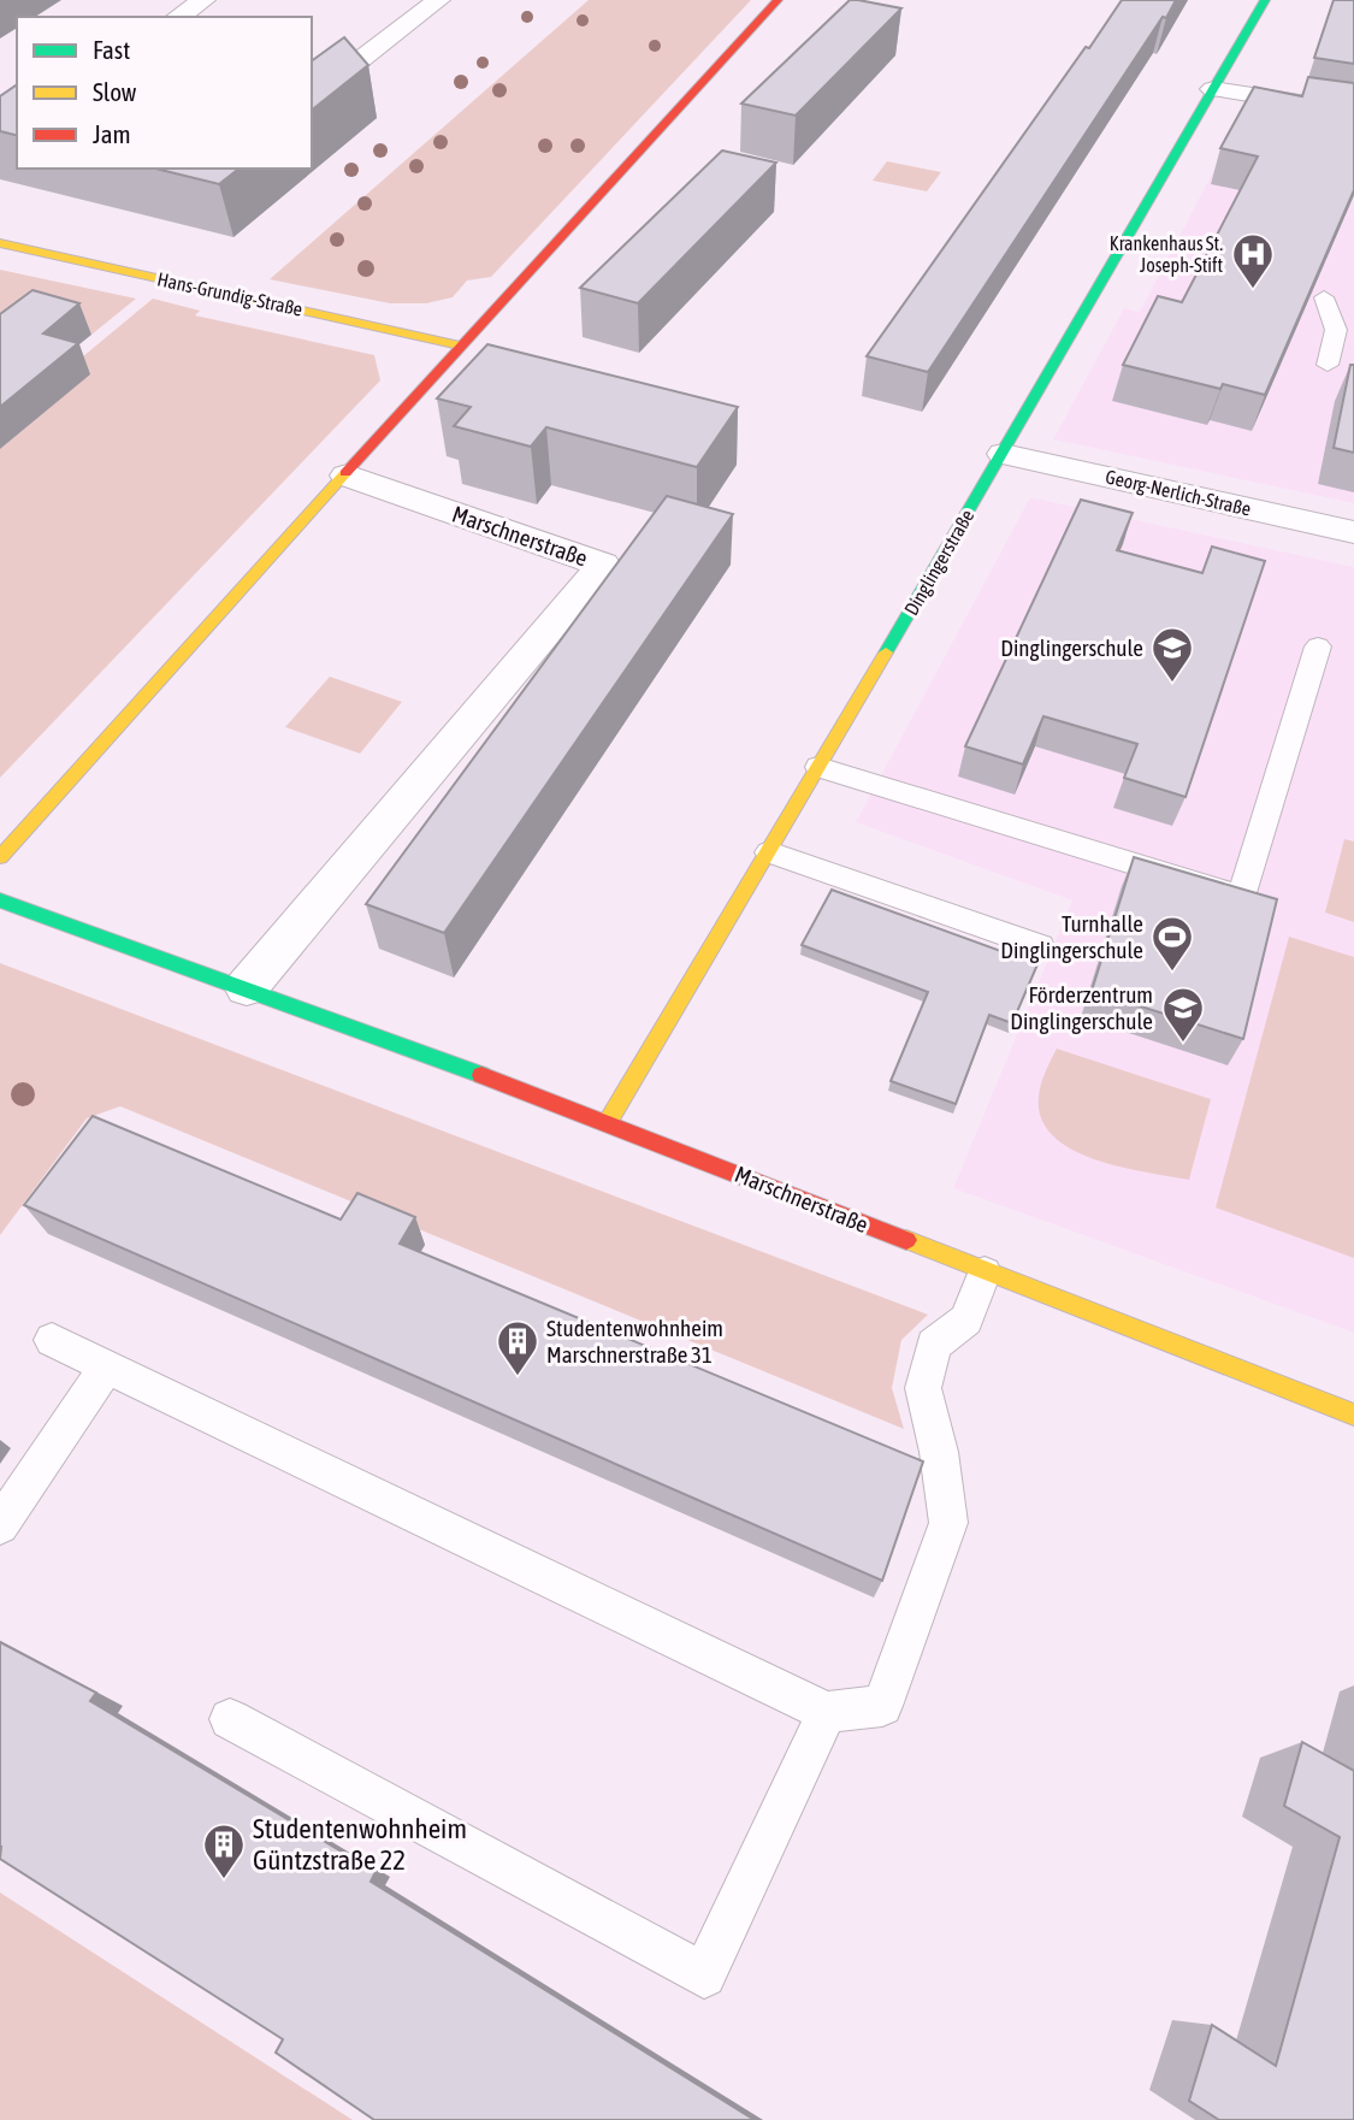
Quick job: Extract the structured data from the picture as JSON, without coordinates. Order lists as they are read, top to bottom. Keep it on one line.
{"streets":{"street":["Hans-Grundig-Straße","Georg-Nerlich-Straße","Marschnerstraße","Dinglingerstraße"]},"crossings":[["Georg-Nerlich-Straße","Dinglingerstraße"],["Marschnerstraße","Dinglingerstraße"]],"places":{"hospital":["Krankenhaus St. Joseph-Stift"],"school or university":["Dinglingerschule","Förderzentrum Dinglingerschule"],"sports":["Turnhalle Dinglingerschule"],"building":["Studentenwohnheim Marschnerstraße 31","Studentenwohnheim Güntzstraße 22"]},"legend":["Fast","Slow","Jam"]}
